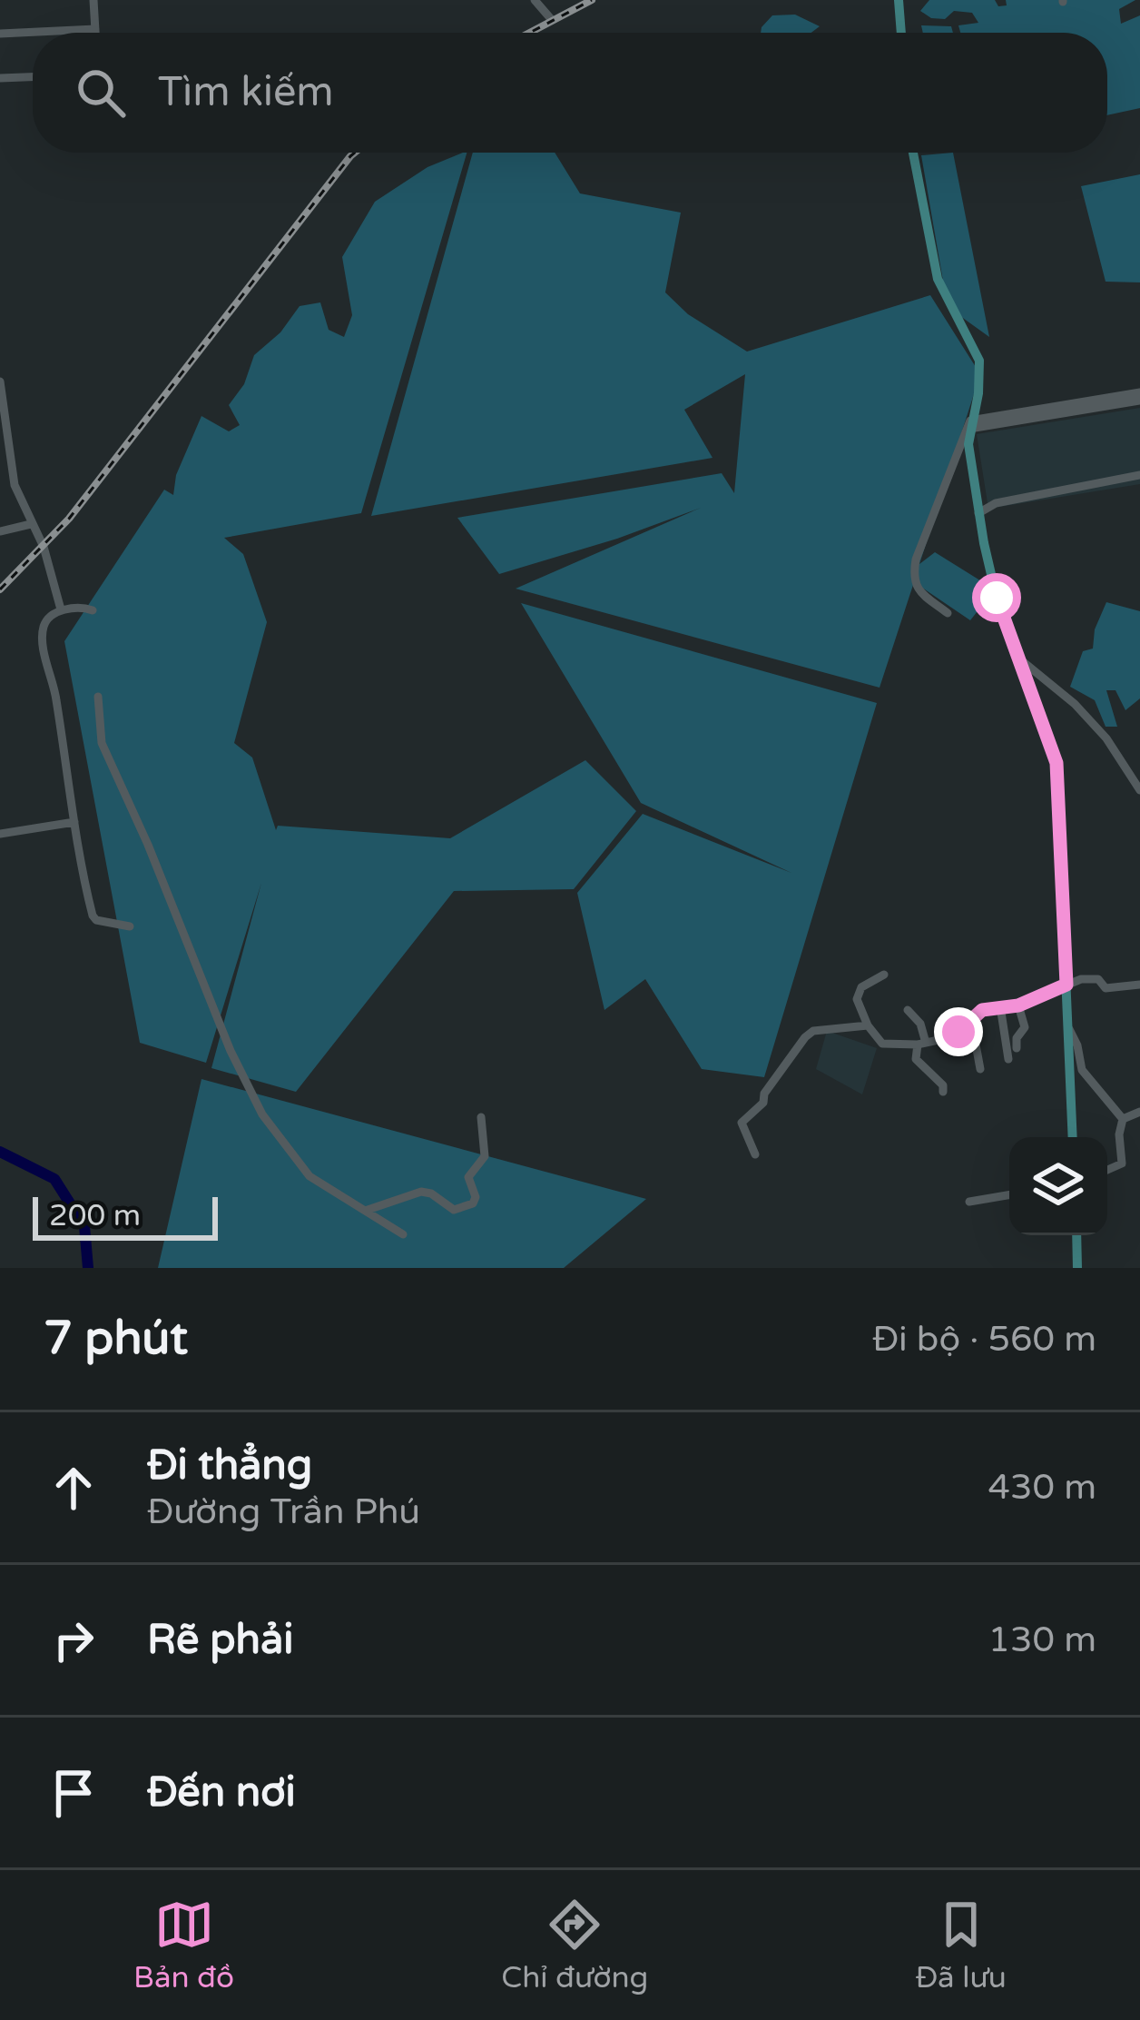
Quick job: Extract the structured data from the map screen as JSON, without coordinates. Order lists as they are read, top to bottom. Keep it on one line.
{"scale_bar":"200 m","page":{"search":"Tìm kiếm","scale":"200 m","heading":["7 phút","Đi bộ · 560 m"],"list":[["Đi thẳng","Đường Trần Phú","430 m"],["Rẽ phải","130 m"],"Đến nơi"],"nav":["Bản đồ","Chỉ đường","Đã lưu"]}}
